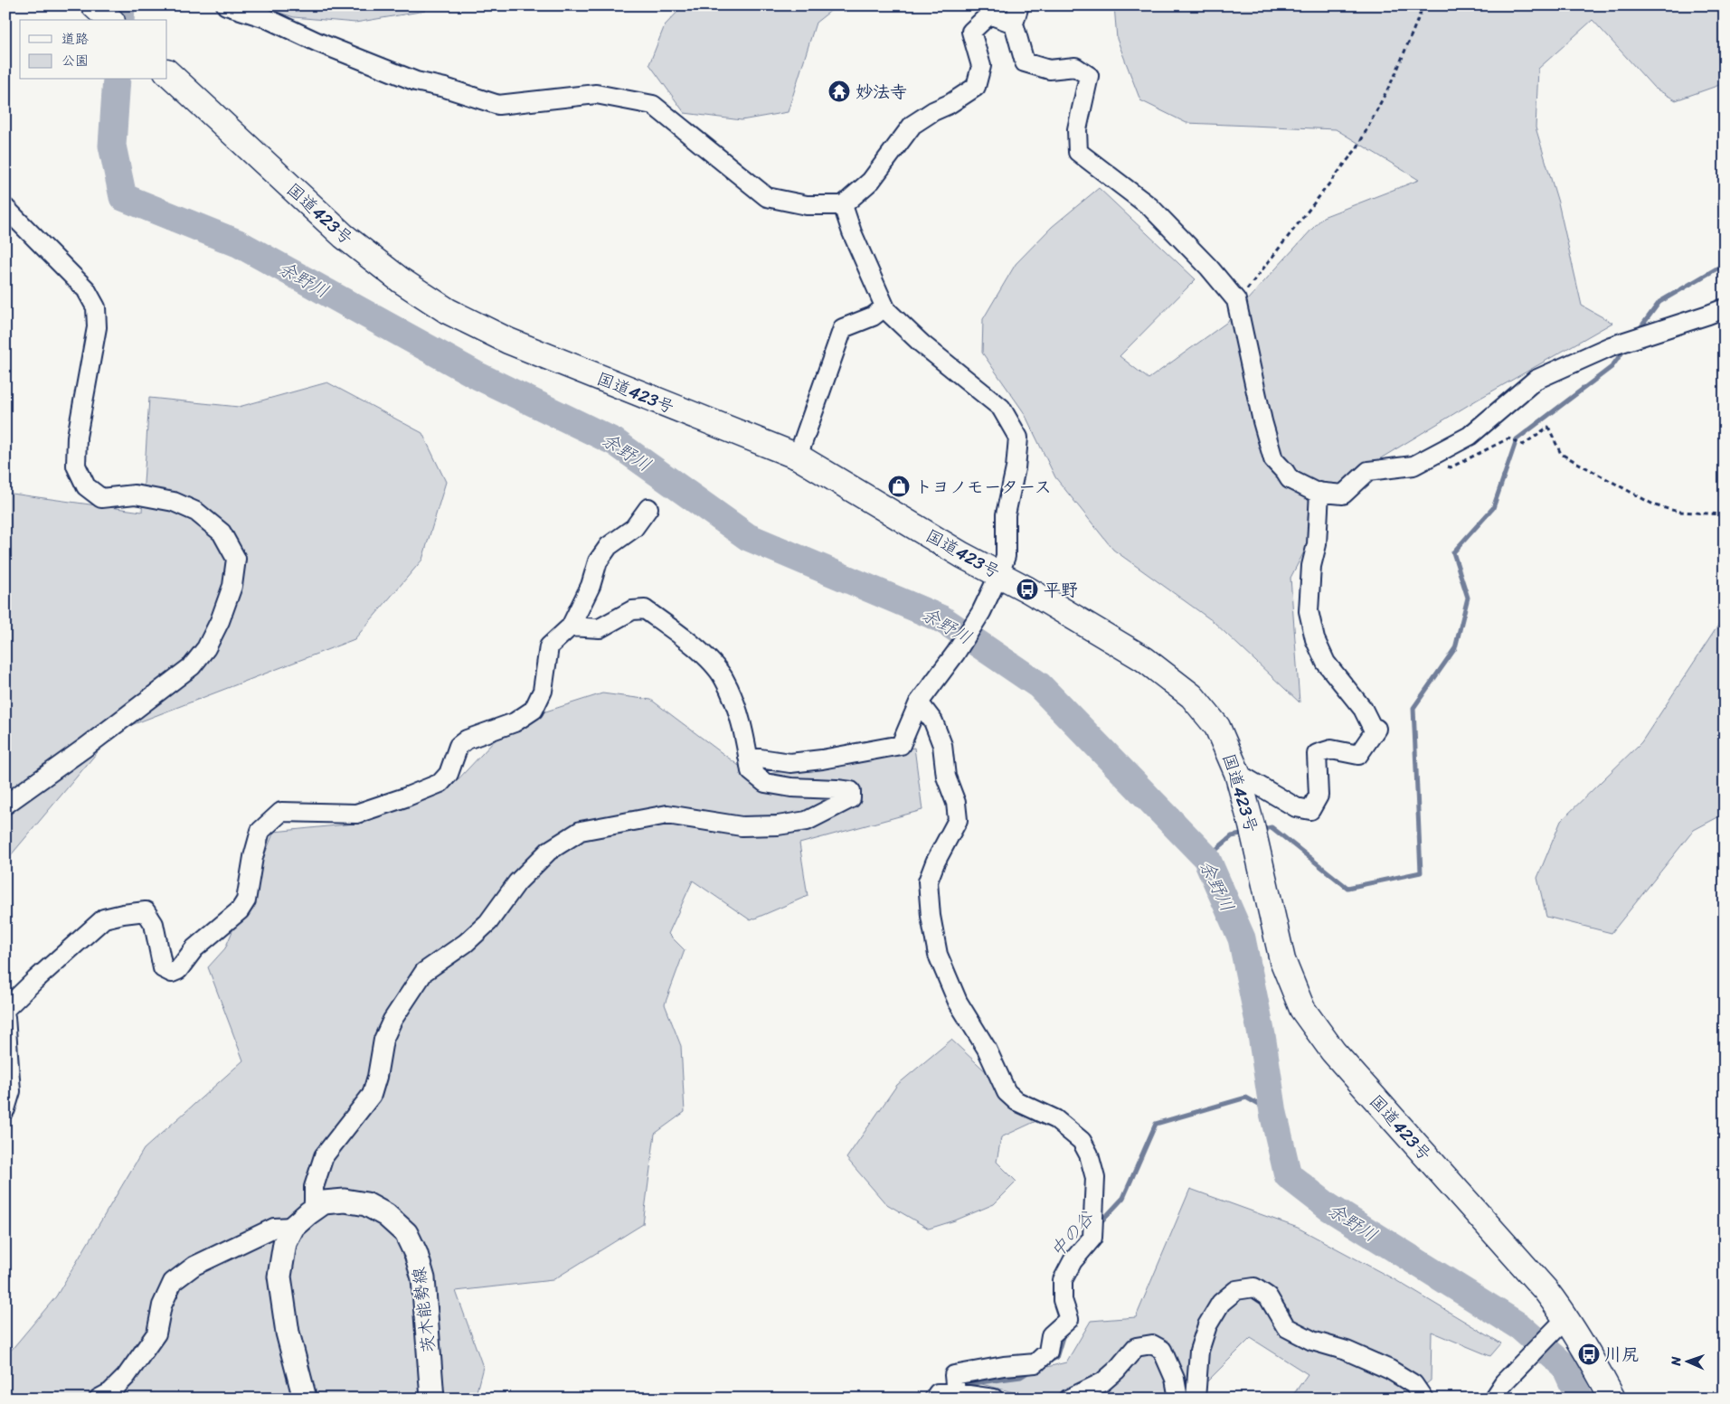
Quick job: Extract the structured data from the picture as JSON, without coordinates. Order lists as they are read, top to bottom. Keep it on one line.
{"streets":{"highway":["国道423号"],"main road":["茨木能勢線"]},"water":["余野川","中の谷"],"places":{"temple":["妙法寺"],"shop":["トヨノモータース"],"bus stop":["平野","川尻"]},"legend":["道路","公園"],"north":"left"}
